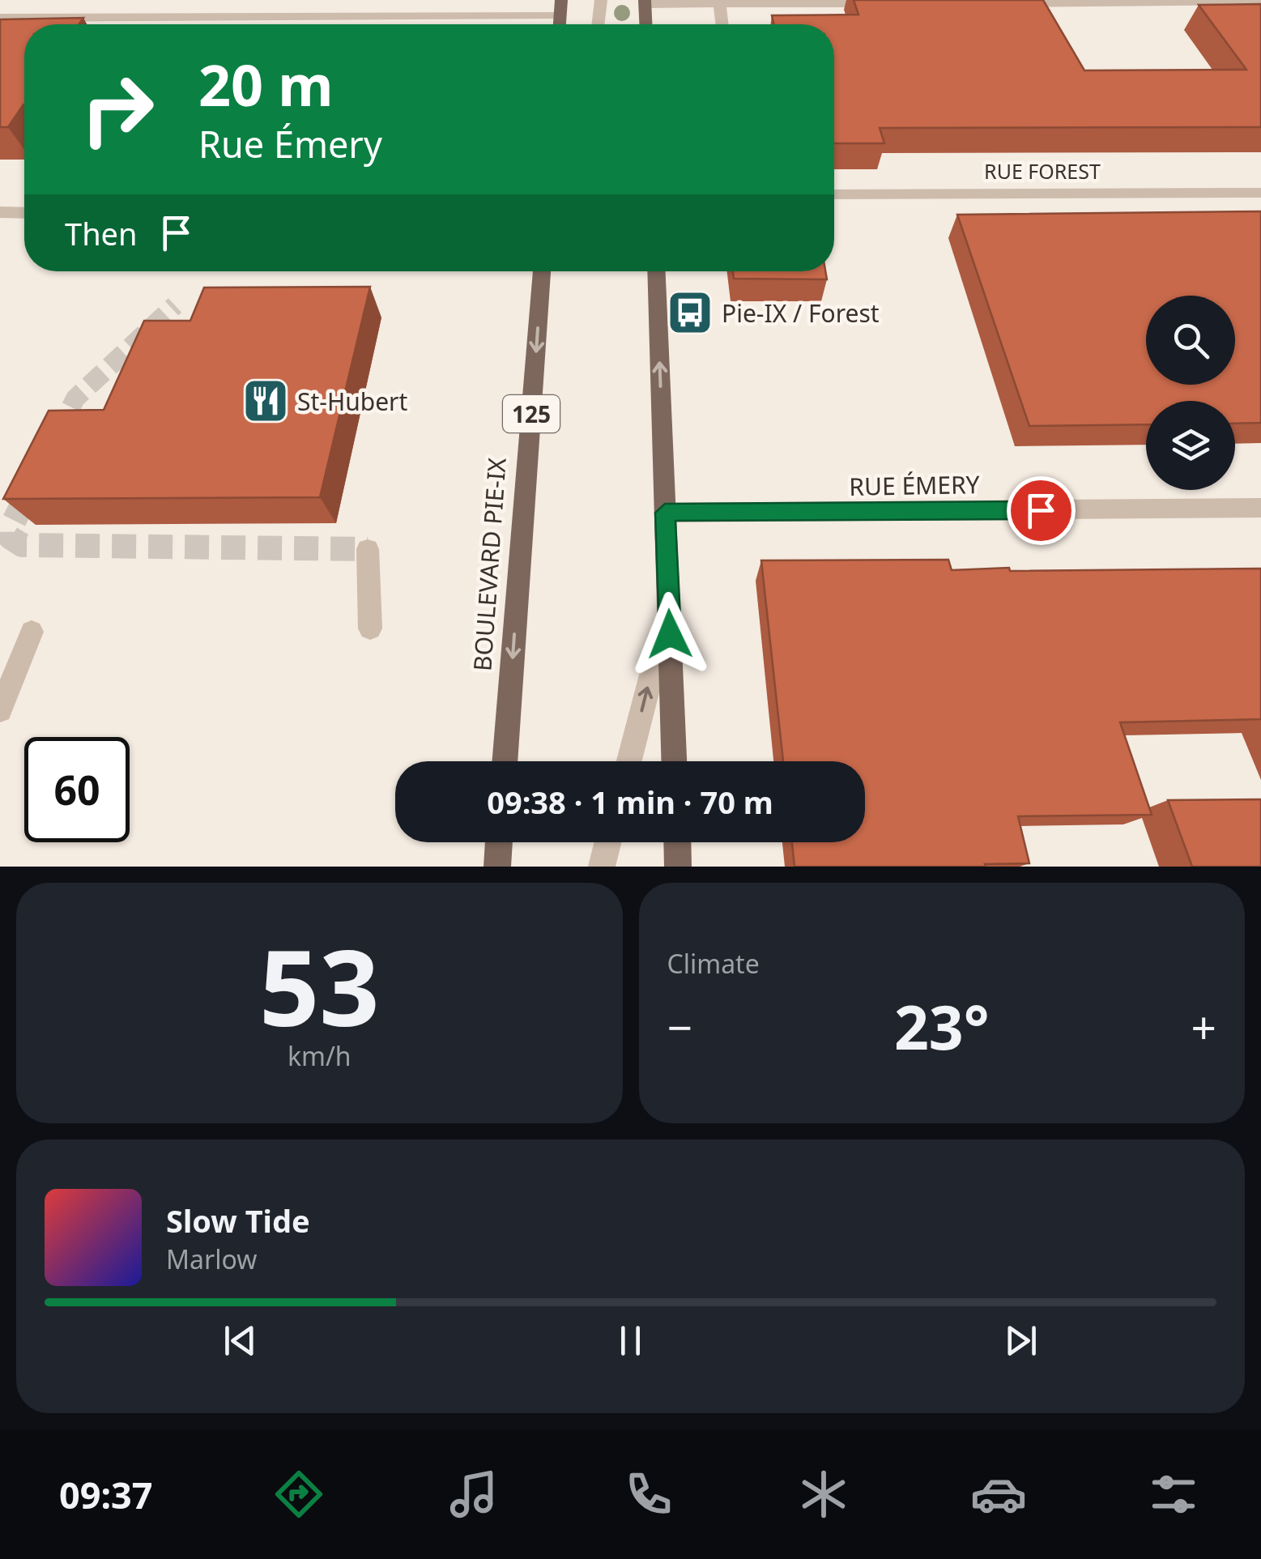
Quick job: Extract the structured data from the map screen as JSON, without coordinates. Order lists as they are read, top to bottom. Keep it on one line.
{"streets":{"main road":["125","BOULEVARD PIE-IX"],"street":["RUE FOREST","RUE ÉMERY"]},"places":{"bus stop":["Pie-IX / Forest"],"restaurant":["St-Hubert"]},"page":{"turn":["20 m","Rue Émery"],"then":"Then","limit":"60","trip":"09:38 · 1 min · 70 m","tile":[["53","km/h"],"Climate"],"heat":["−","23°","+"],"song":["Slow Tide","Marlow"],"tabs":"09:37"}}
